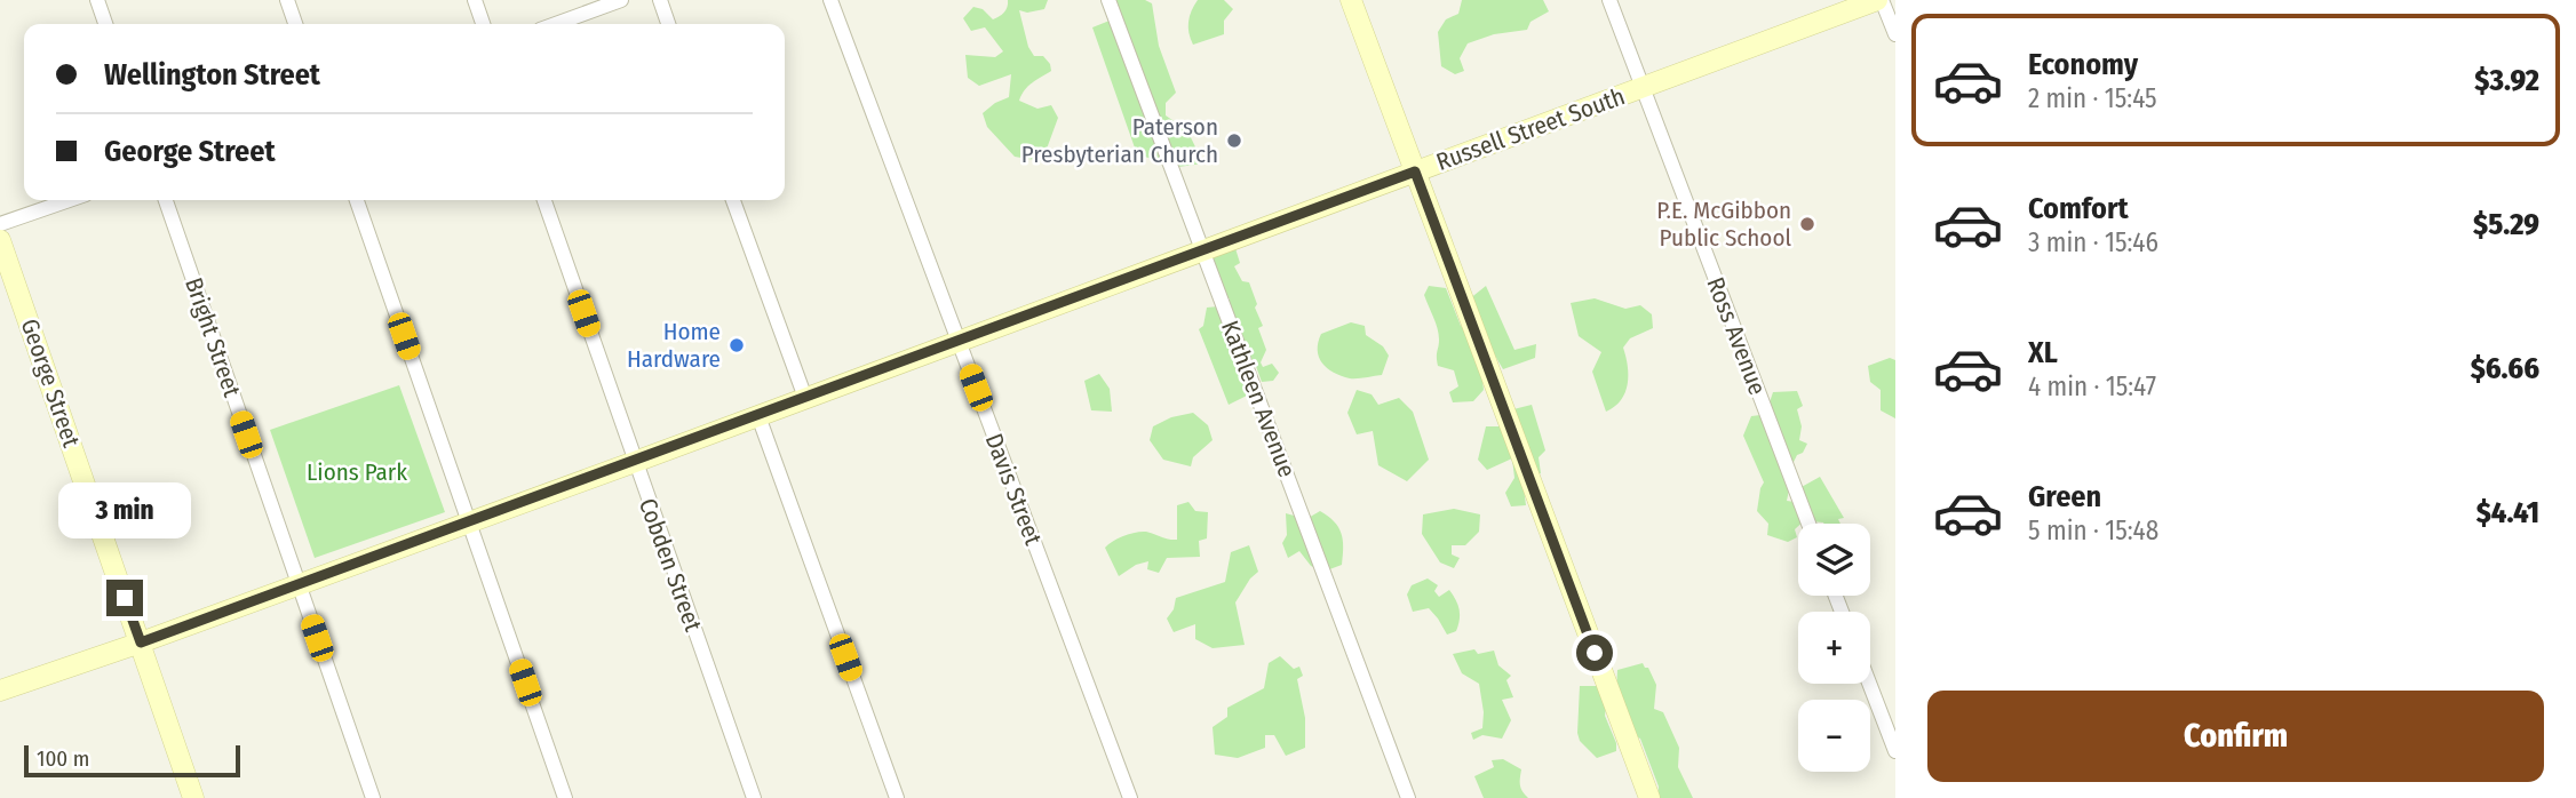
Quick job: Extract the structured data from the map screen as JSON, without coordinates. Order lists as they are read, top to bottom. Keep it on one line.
{"streets":{"street":["Russell Street South","Ross Avenue","Bright Street","George Street","Kathleen Avenue","Davis Street","Cobden Street"]},"crossings":[["Russell Street South","Ross Avenue"],["Russell Street South","Bright Street"],["Russell Street South","George Street"],["Russell Street South","Kathleen Avenue"],["Russell Street South","Davis Street"],["Russell Street South","Cobden Street"]],"parks":["Lions Park"],"places":["Paterson Presbyterian Church","P.E. McGibbon Public School","Home Hardware"],"scale_bar":"100 m","page":{"list":[{"name":"Economy","note":"2 min · 15:45","value":"$3.92"},{"name":"Comfort","note":"3 min · 15:46","value":"$5.29"},{"name":"XL","note":"4 min · 15:47","value":"$6.66"},{"name":"Green","note":"5 min · 15:48","value":"$4.41"}],"banner":["Wellington Street","George Street"],"bubble":"3 min","map_buttons":["+","−"],"buttons":"Confirm","scale":"100 m"}}
